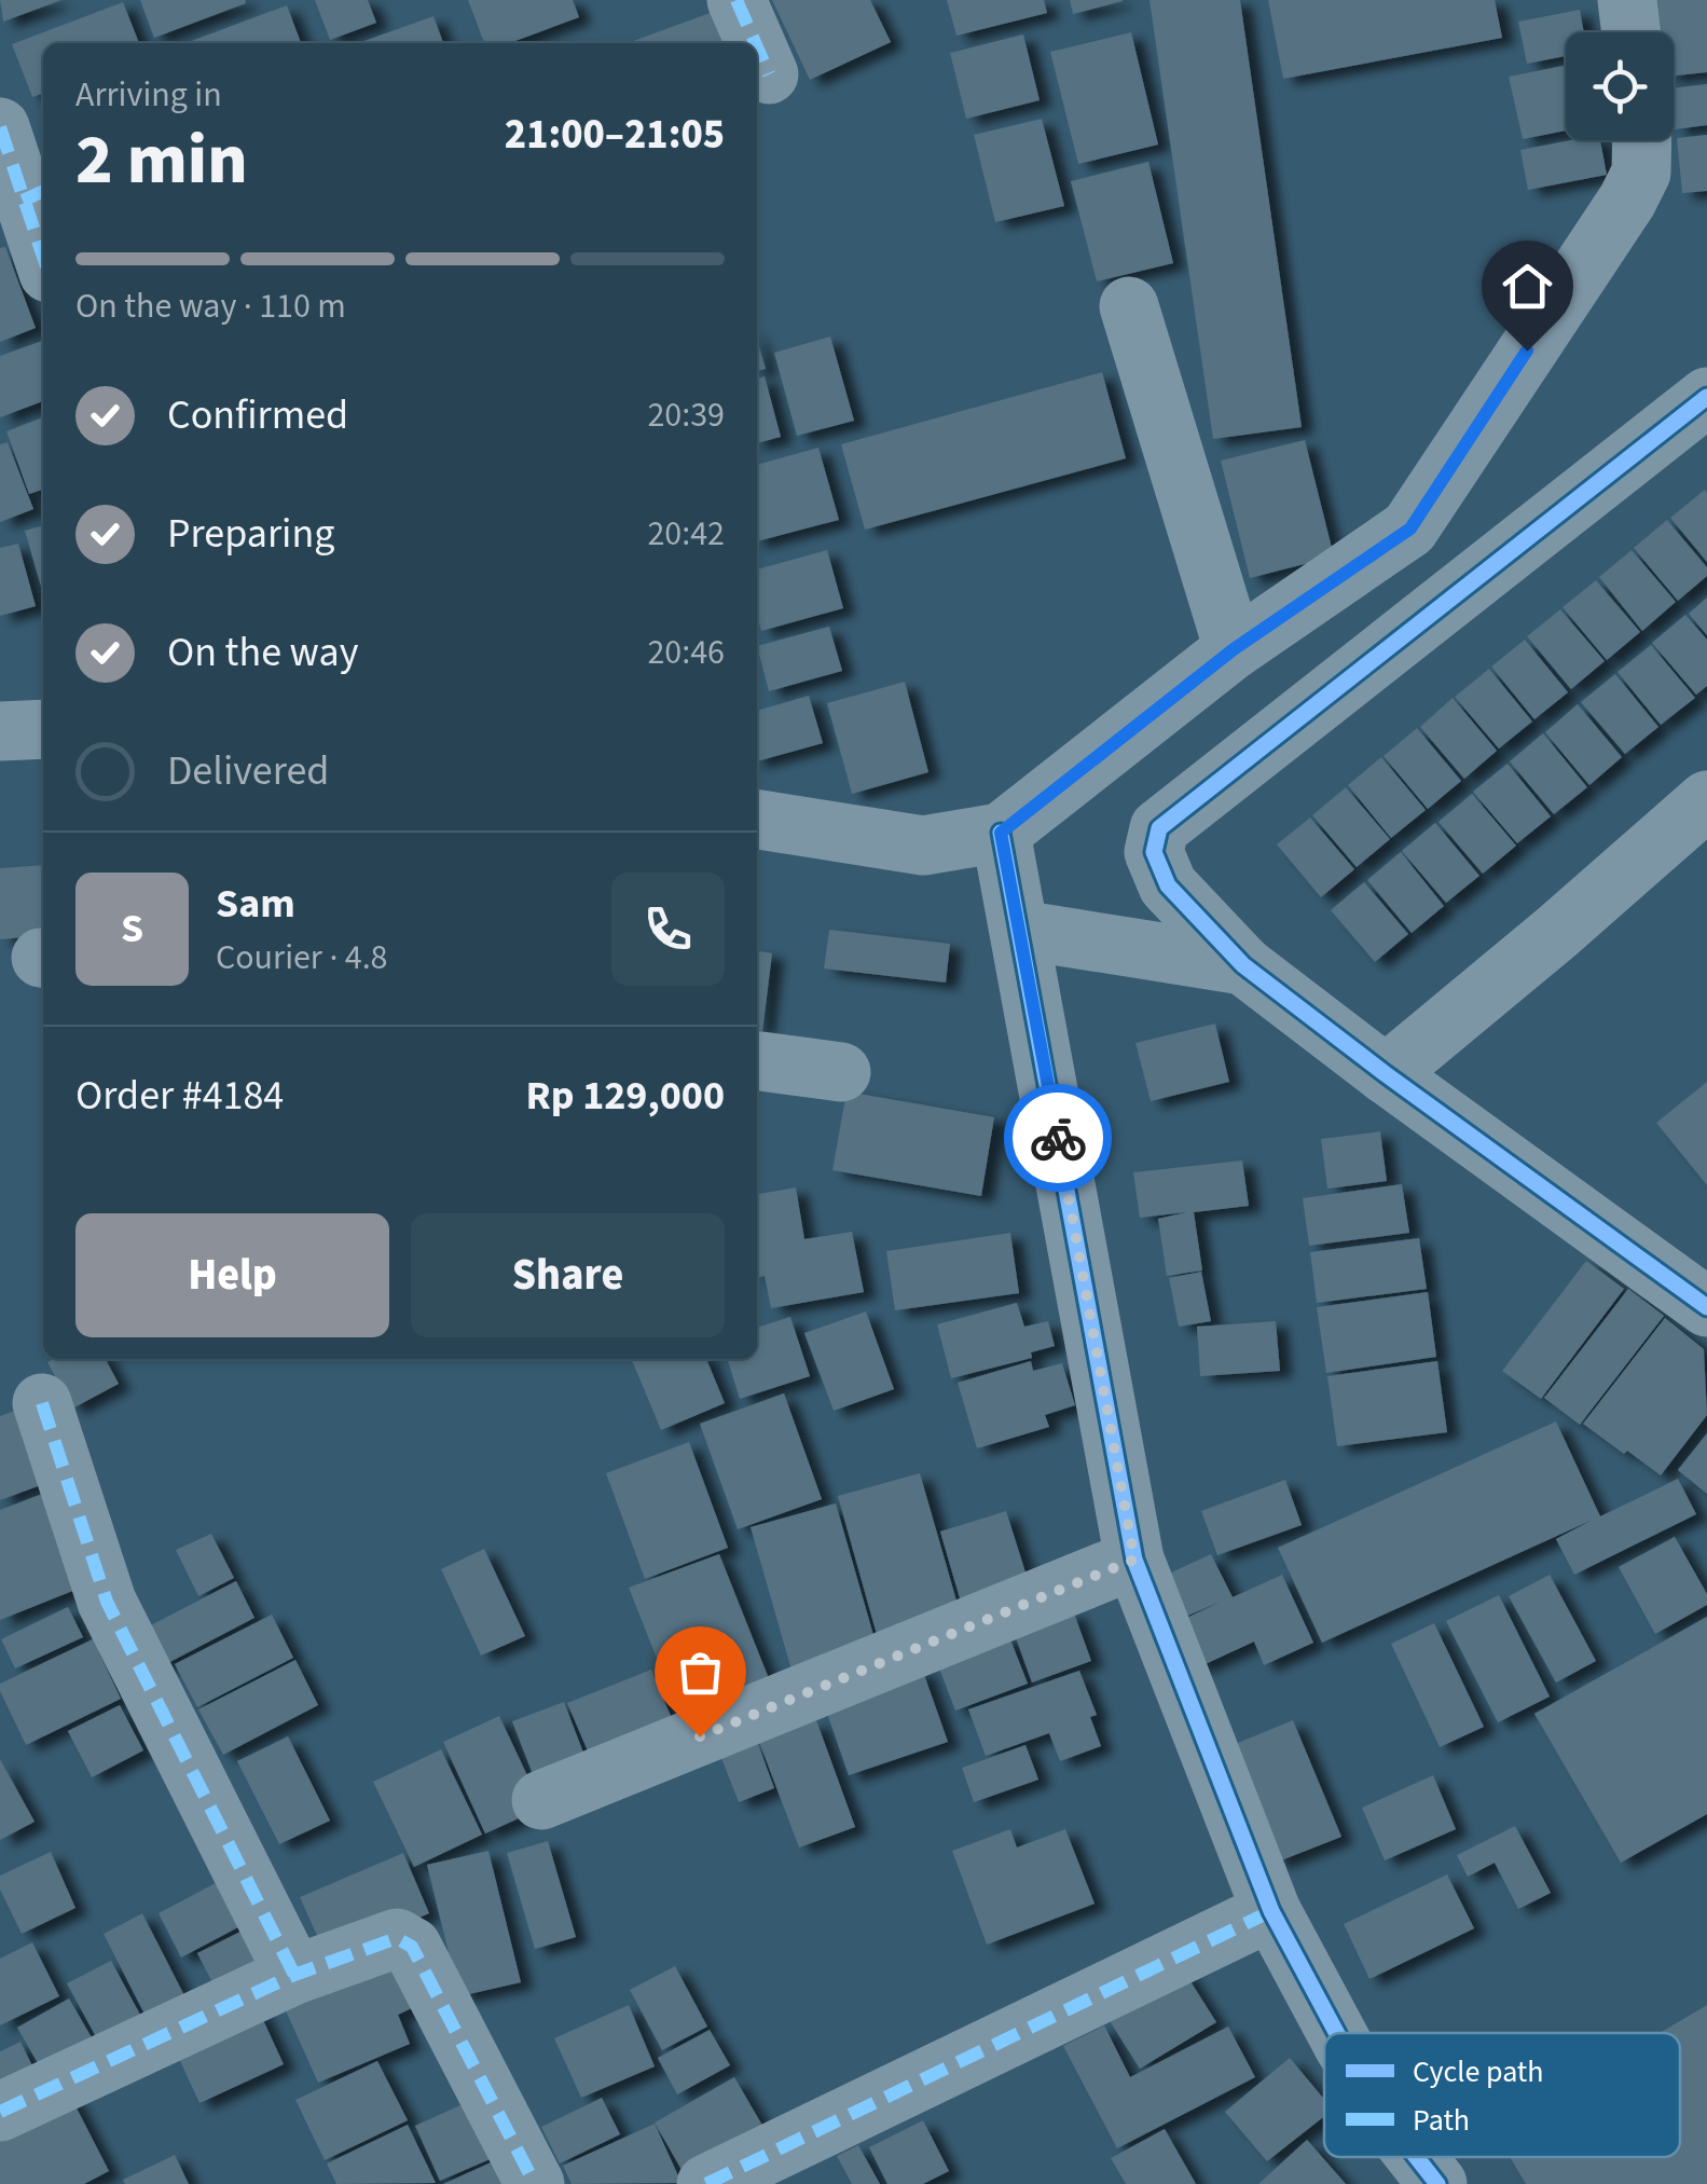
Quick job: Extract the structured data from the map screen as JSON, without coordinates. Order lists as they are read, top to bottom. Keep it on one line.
{"legend":["Cycle path","Path"],"page":{"heading":["2 min","Arriving in","21:00–21:05"],"panel":["Sam","Courier · 4.8","Order #4184","Rp 129,000"],"bar":"On the way · 110 m","list":[["Confirmed","20:39"],["Preparing","20:42"],["On the way","20:46"],"Delivered"],"round":"S","buttons":["Help","Share"]}}
